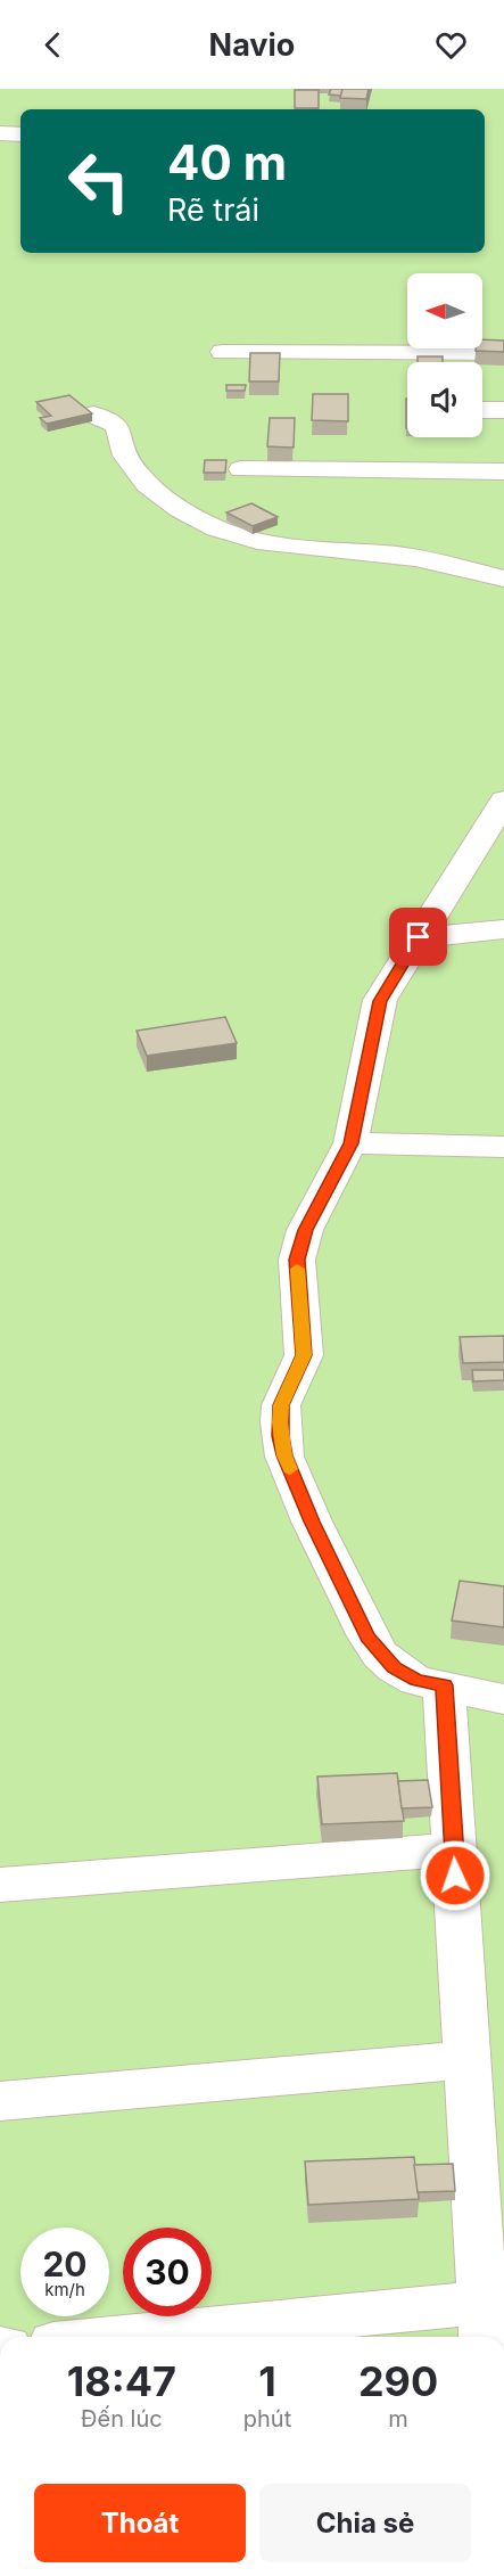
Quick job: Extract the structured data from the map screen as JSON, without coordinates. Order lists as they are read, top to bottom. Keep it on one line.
{"north":"left","page":{"header":"Navio","turn":["40 m","Rẽ trái"],"speed":"20 km/h","limit":"30","eta":["18:47","Đến lúc","1","phút","290","m"],"buttons":["Thoát","Chia sẻ"]}}
